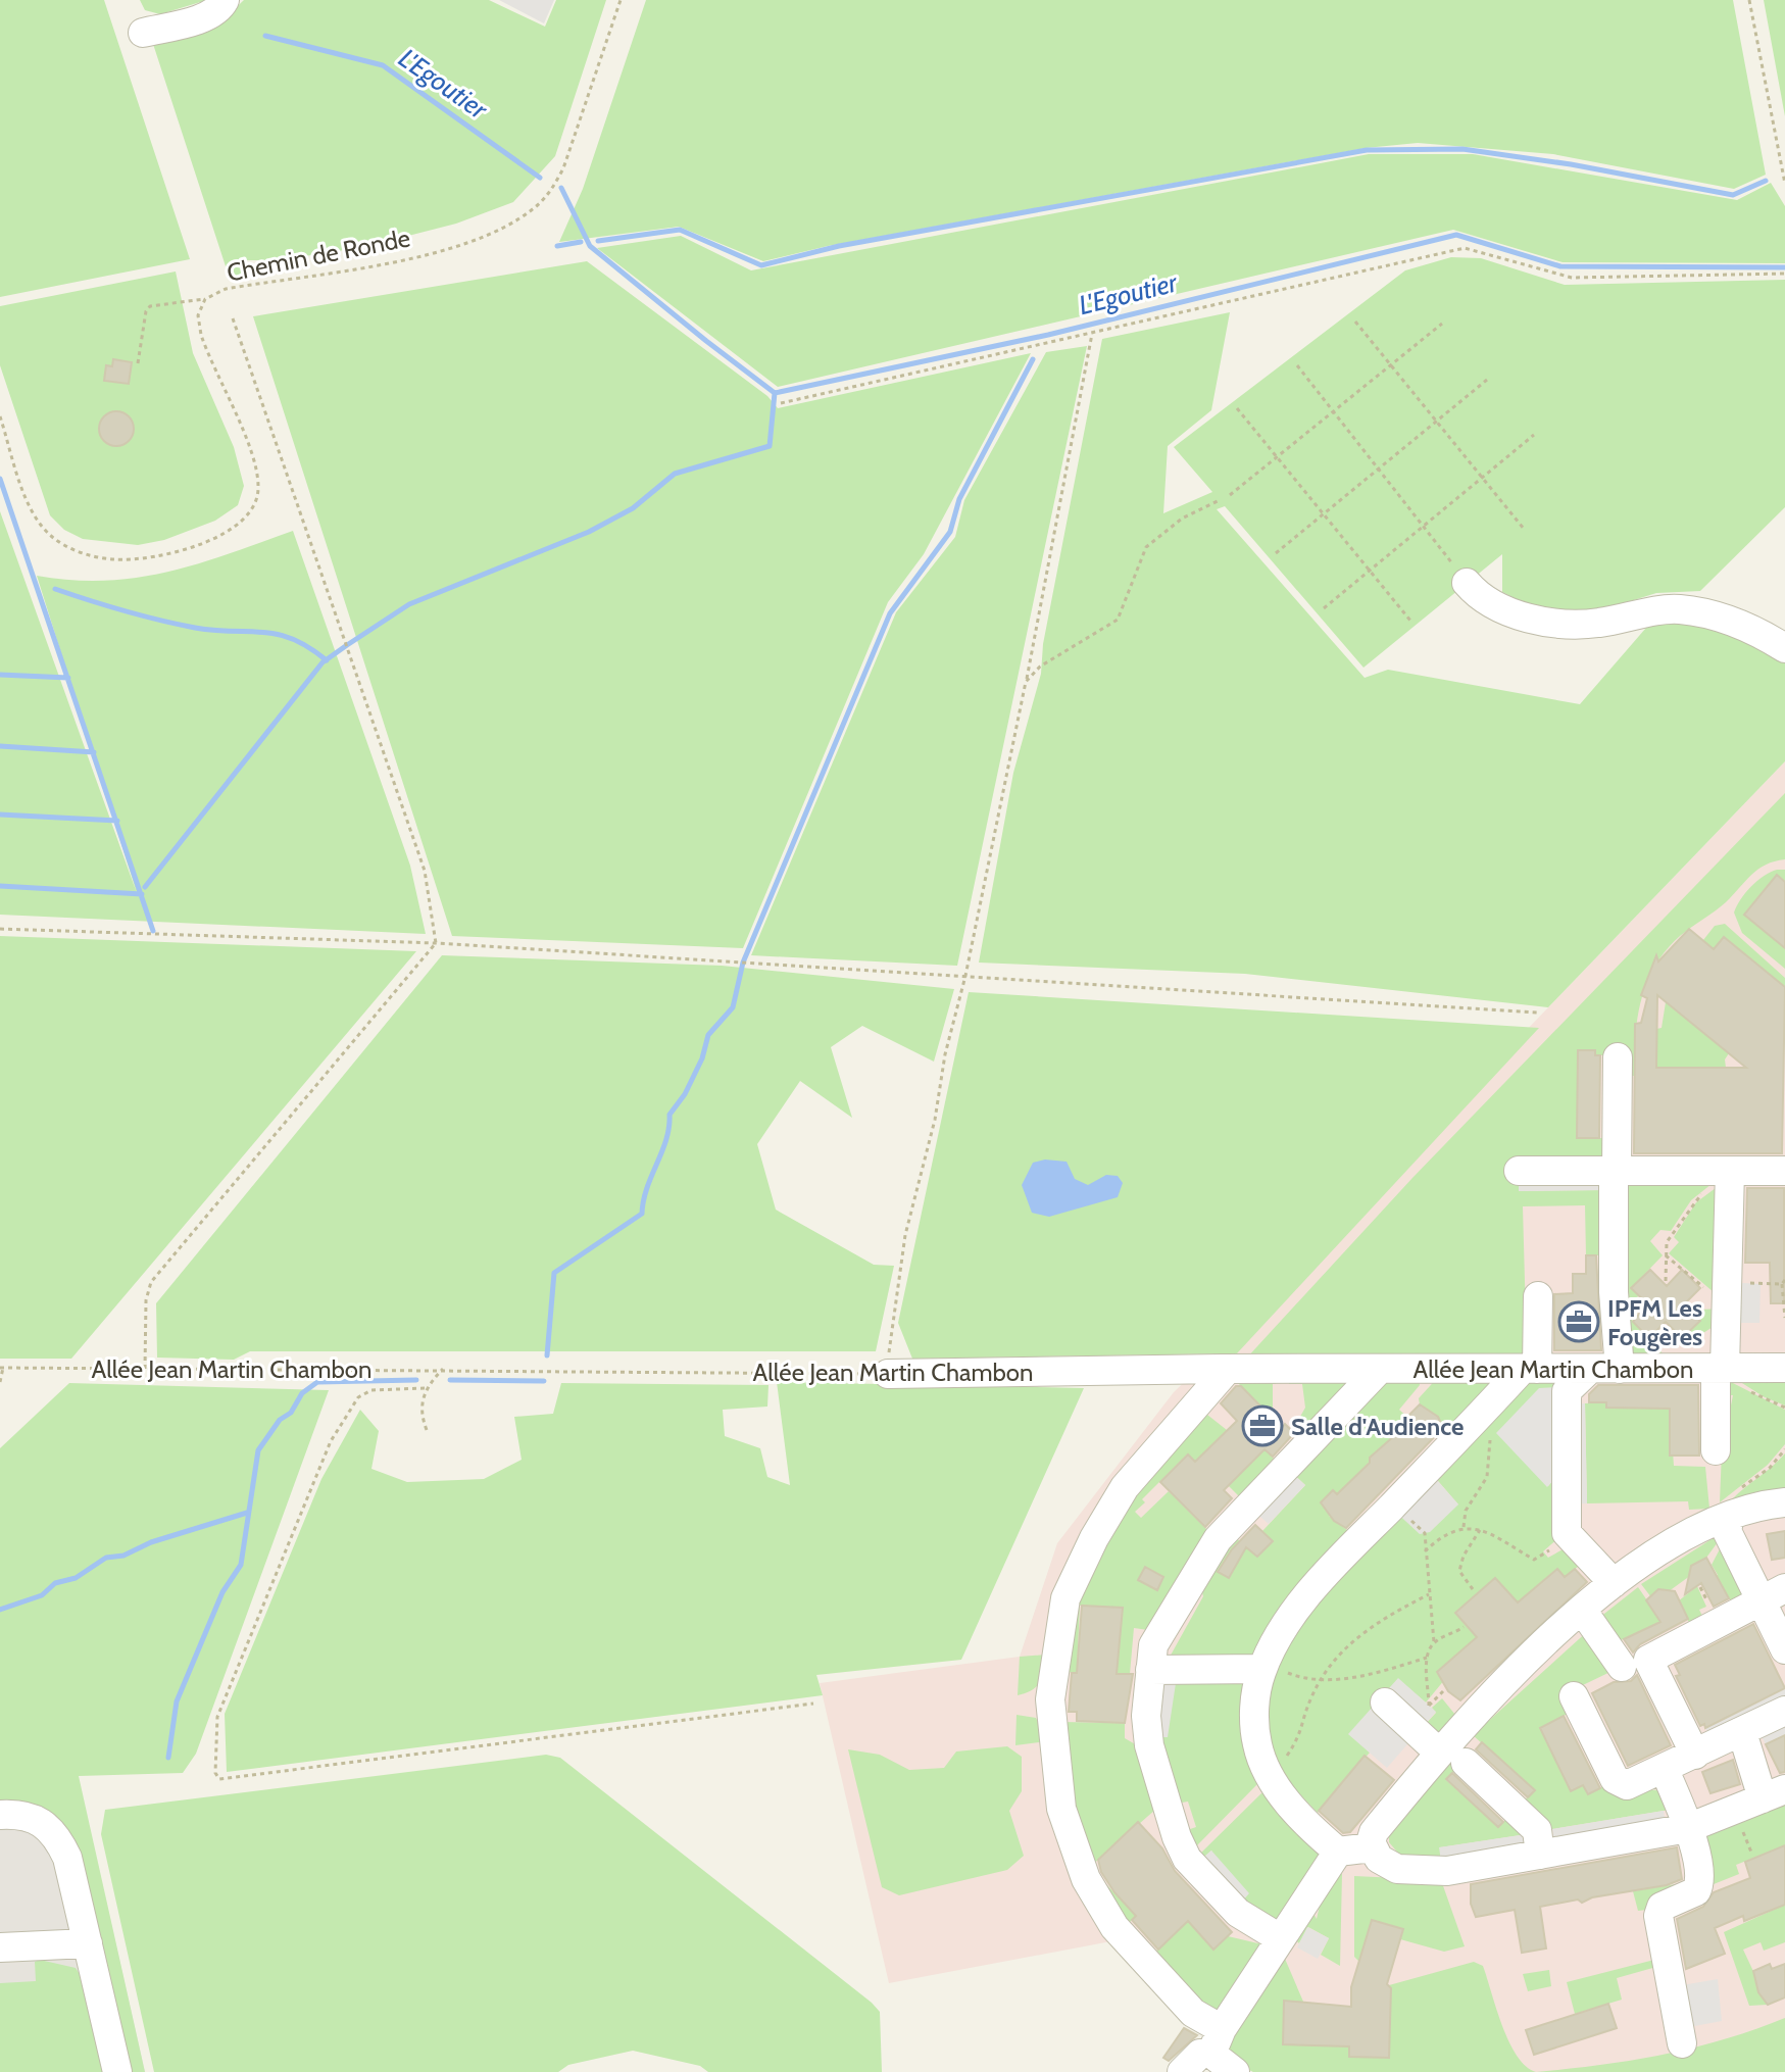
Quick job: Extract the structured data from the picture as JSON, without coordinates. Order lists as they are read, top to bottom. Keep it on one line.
{"streets":{"street":["Allée Jean Martin Chambon"],"path":["Chemin de Ronde"]},"water":["L'Egoutier"],"places":{"office":["IPFM Les Fougères","Salle d'Audience"]}}
